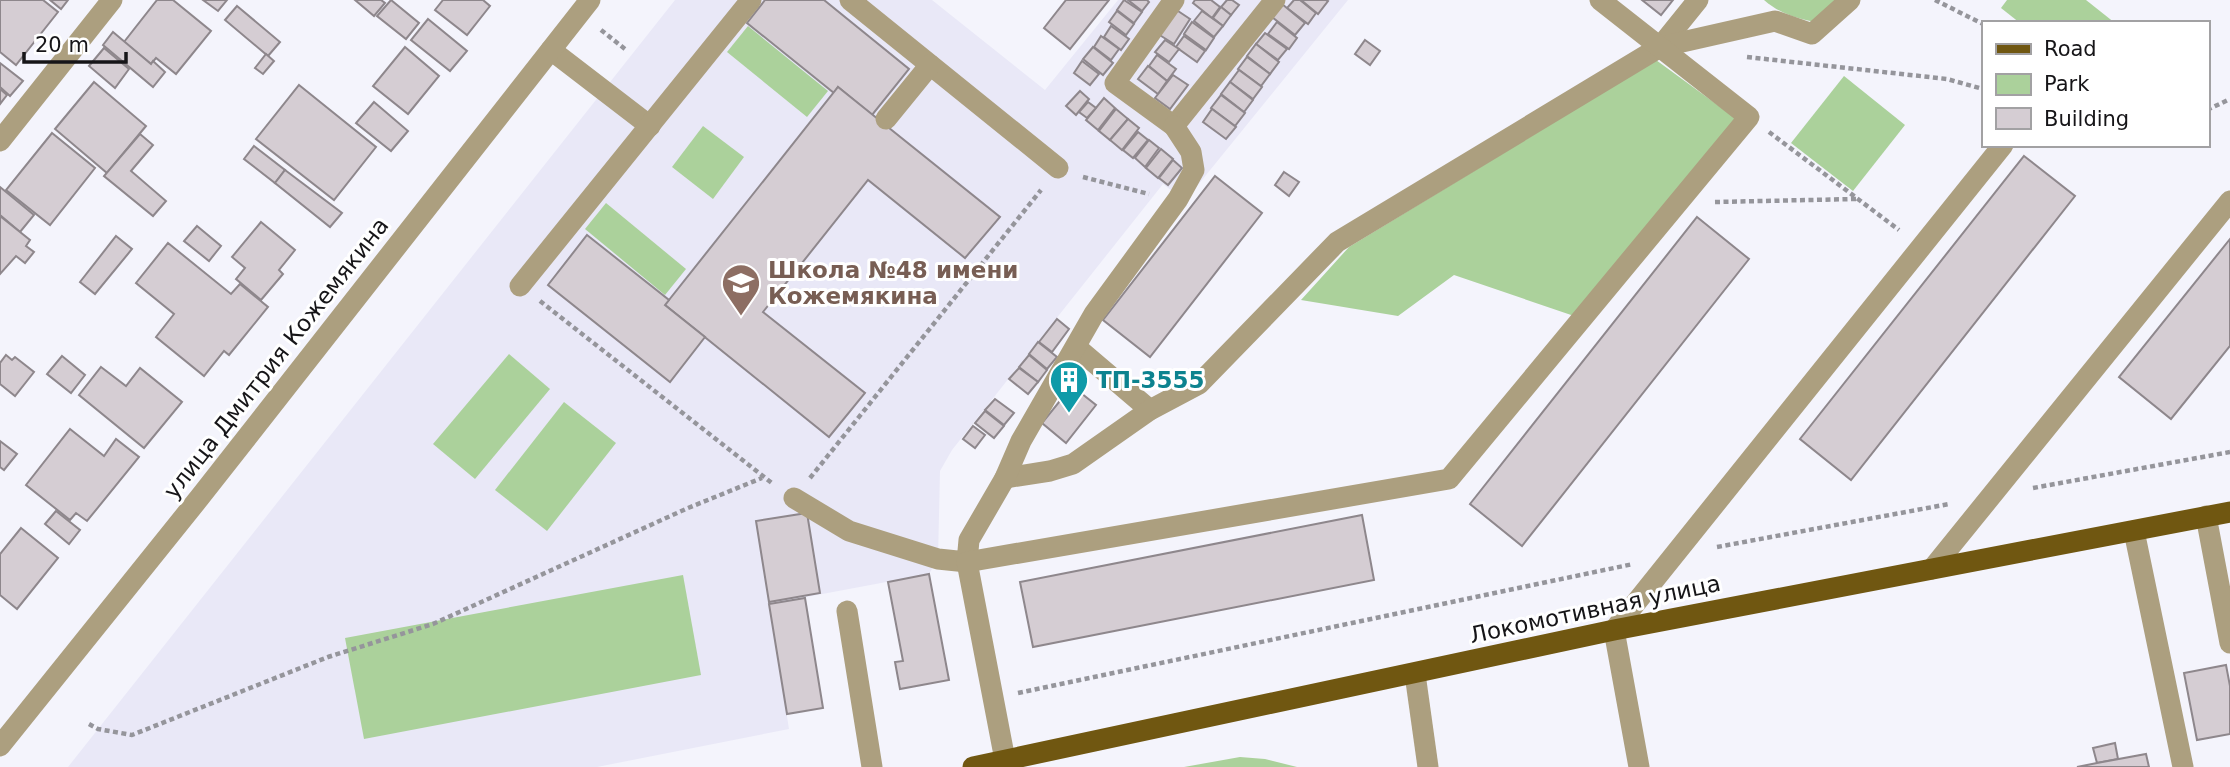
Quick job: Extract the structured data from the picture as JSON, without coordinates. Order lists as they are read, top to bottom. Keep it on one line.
{"streets":{"main road":["Локомотивная улица"],"street":["улица Дмитрия Кожемякина"]},"places":{"school or university":["Школа №48 имени Кожемякина"],"building":["ТП-3555"]},"legend":["Road","Park","Building"],"scale_bar":"20 m"}
